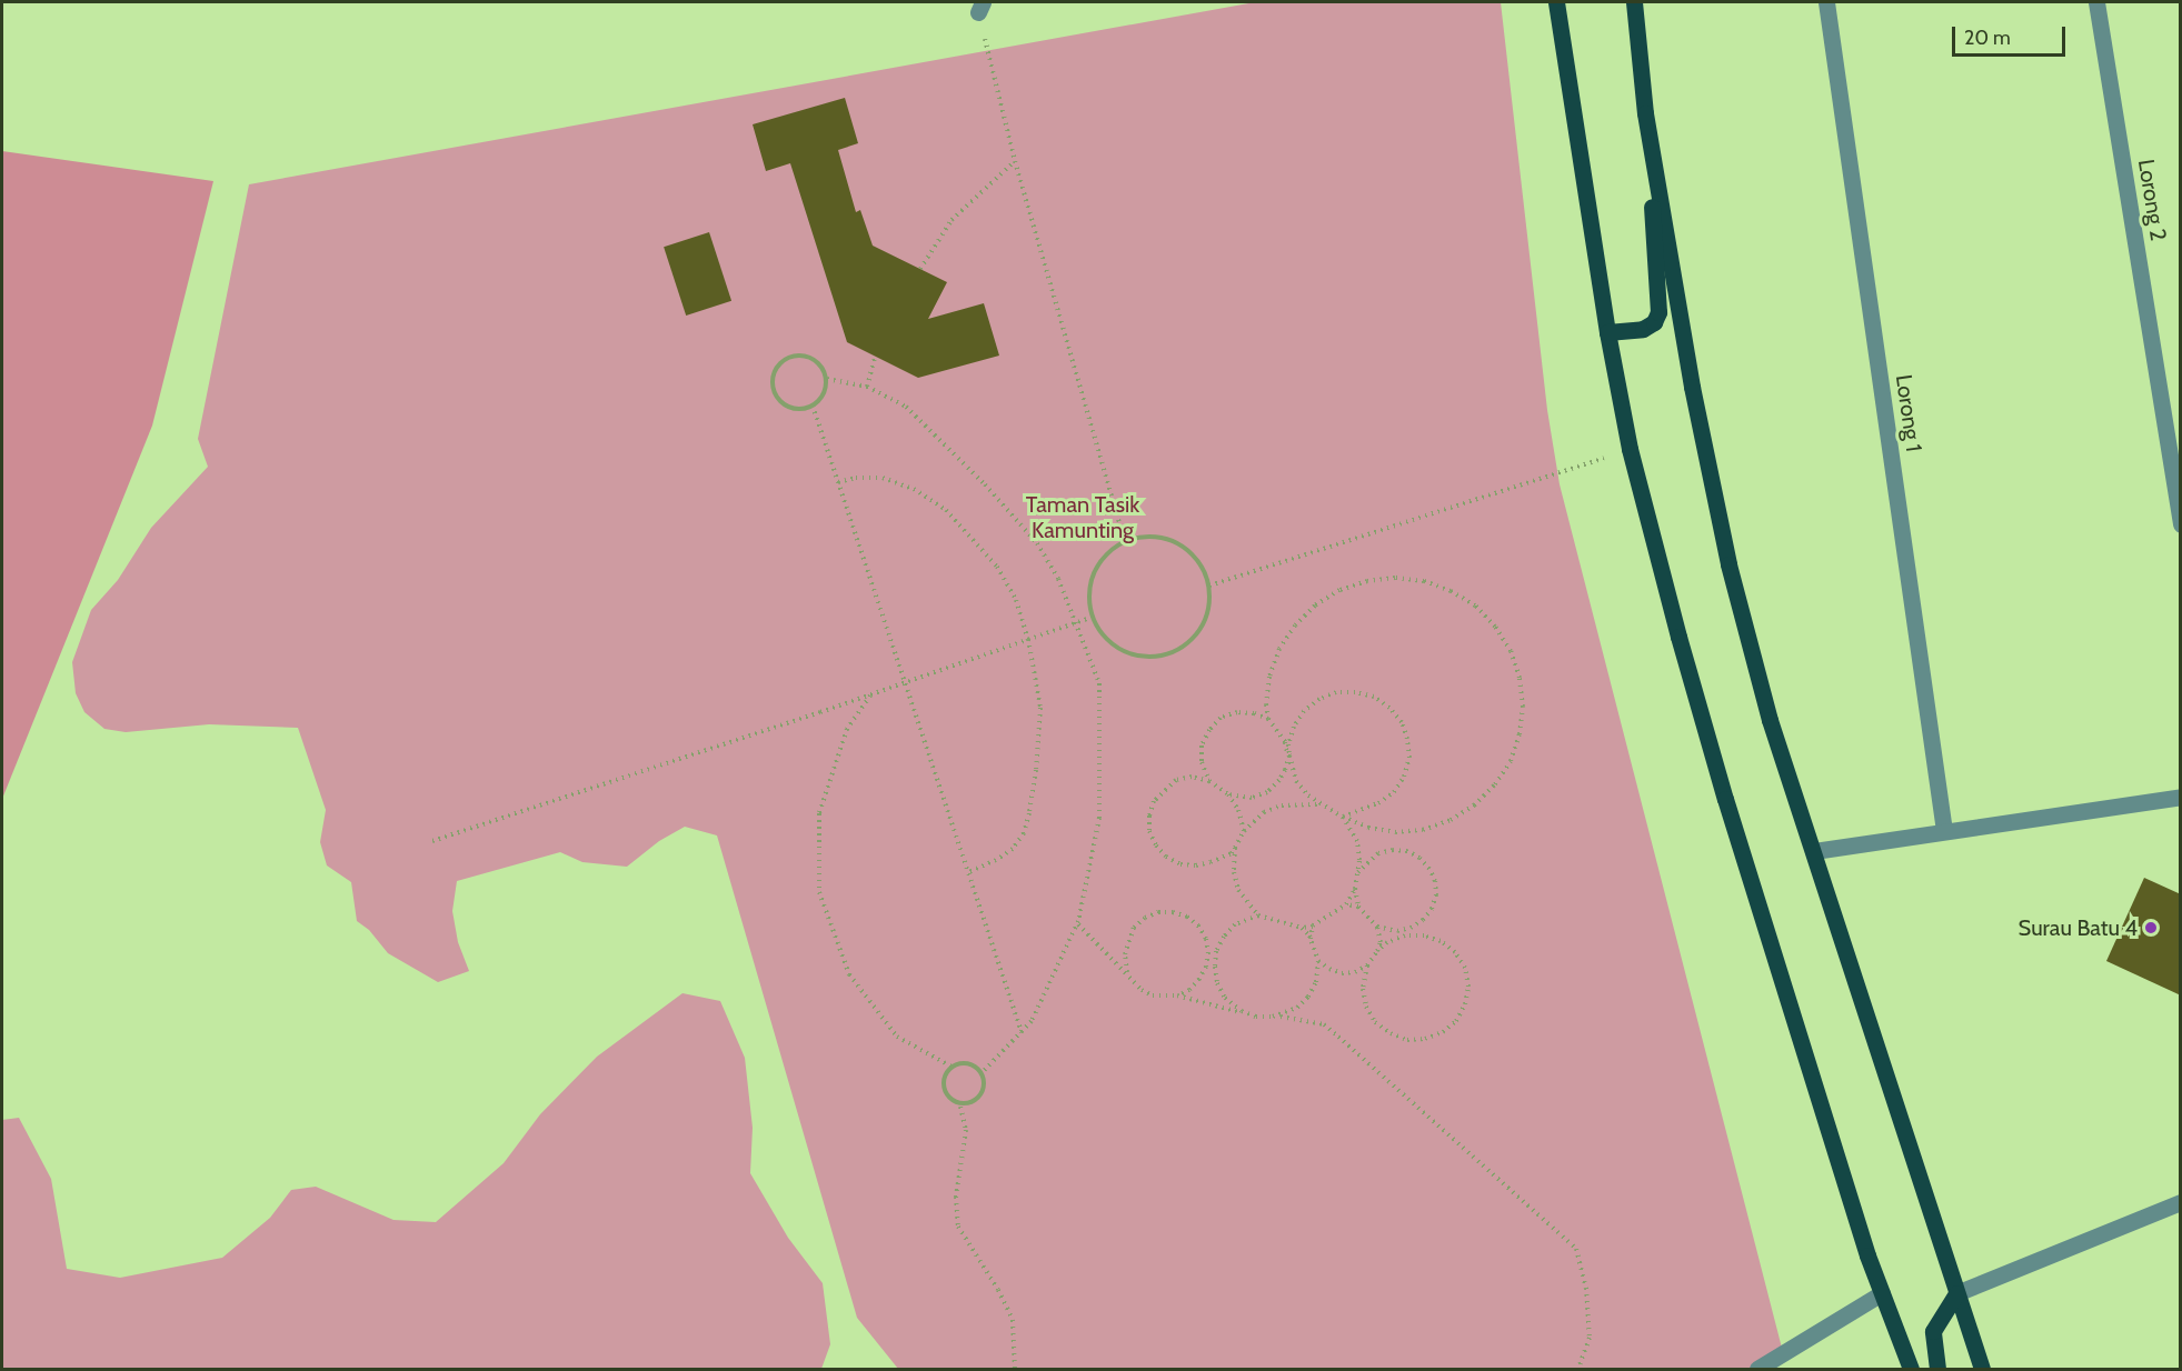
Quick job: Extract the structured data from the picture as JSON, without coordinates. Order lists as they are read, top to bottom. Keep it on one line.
{"streets":{"street":["Lorong 2","Lorong 1"]},"parks":["Taman Tasik Kamunting"],"places":["Surau Batu 4"],"scale_bar":"20 m"}
